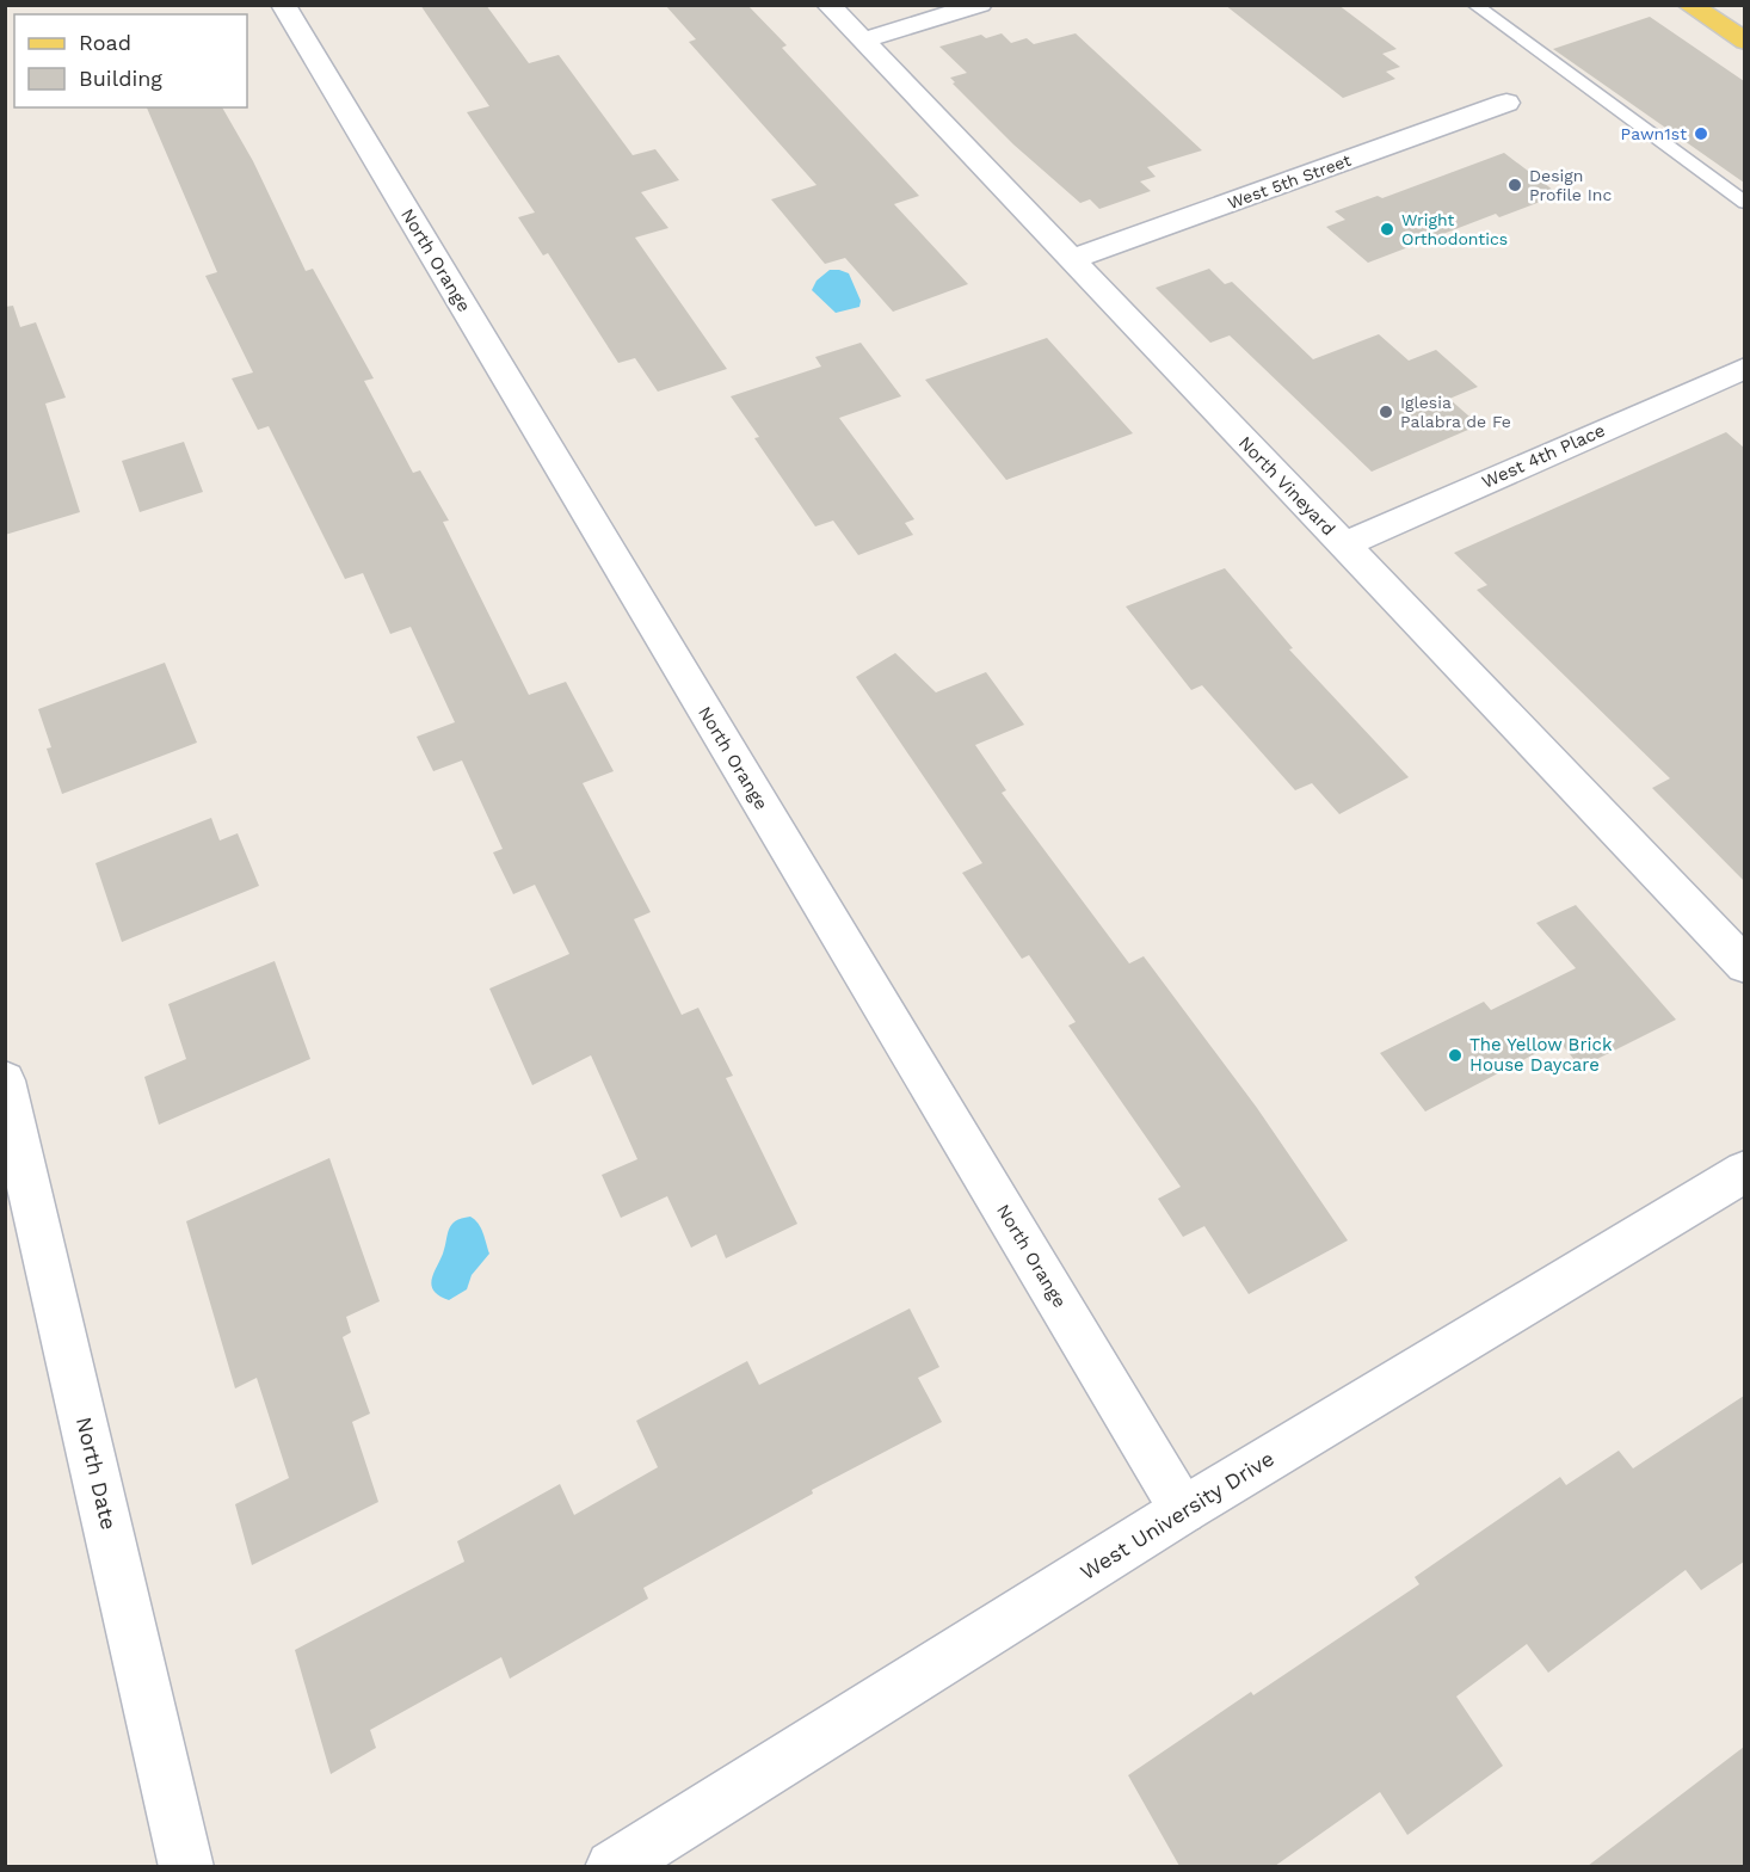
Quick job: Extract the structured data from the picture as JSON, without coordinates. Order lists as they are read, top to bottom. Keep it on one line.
{"streets":{"street":["West 5th Street","North Orange","West 4th Place","North Vineyard","North Date","West University Drive"]},"crossings":[["West 5th Street","North Vineyard"],["North Orange","West University Drive"],["West 4th Place","North Vineyard"]],"places":["Pawn1st","Design Profile Inc","Wright Orthodontics","Iglesia Palabra de Fe","The Yellow Brick House Daycare"],"legend":["Road","Building"]}
